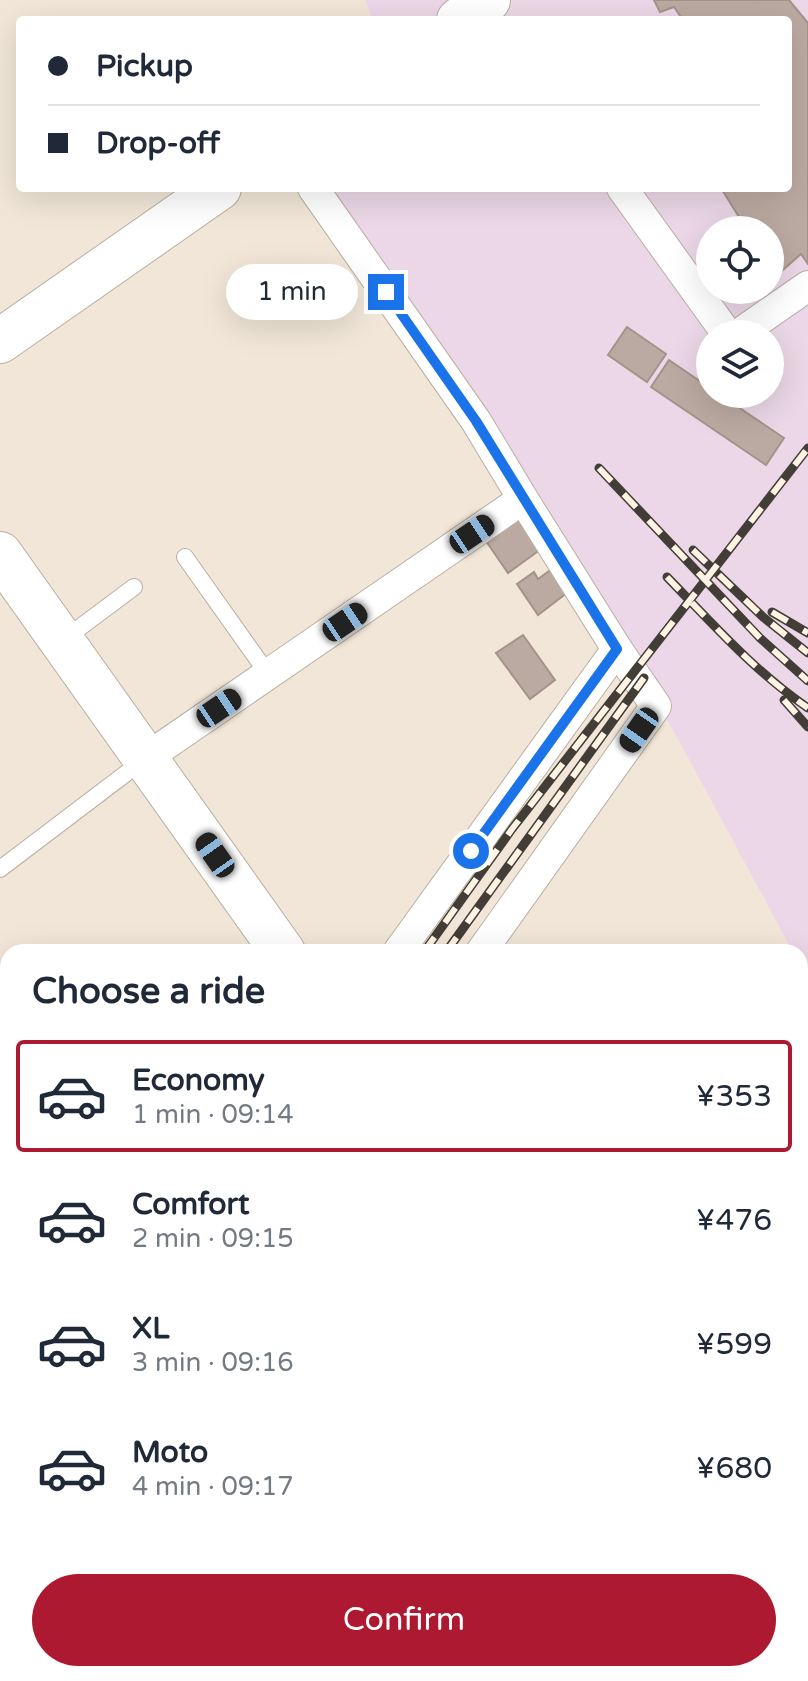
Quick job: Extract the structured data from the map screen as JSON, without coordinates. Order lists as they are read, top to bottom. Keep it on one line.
{"page":{"banner":["Pickup","Drop-off"],"bubble":"1 min","heading":"Choose a ride","list":[{"name":"Economy","note":"1 min · 09:14","value":"¥353"},{"name":"Comfort","note":"2 min · 09:15","value":"¥476"},{"name":"XL","note":"3 min · 09:16","value":"¥599"},{"name":"Moto","note":"4 min · 09:17","value":"¥680"}],"buttons":"Confirm"}}
